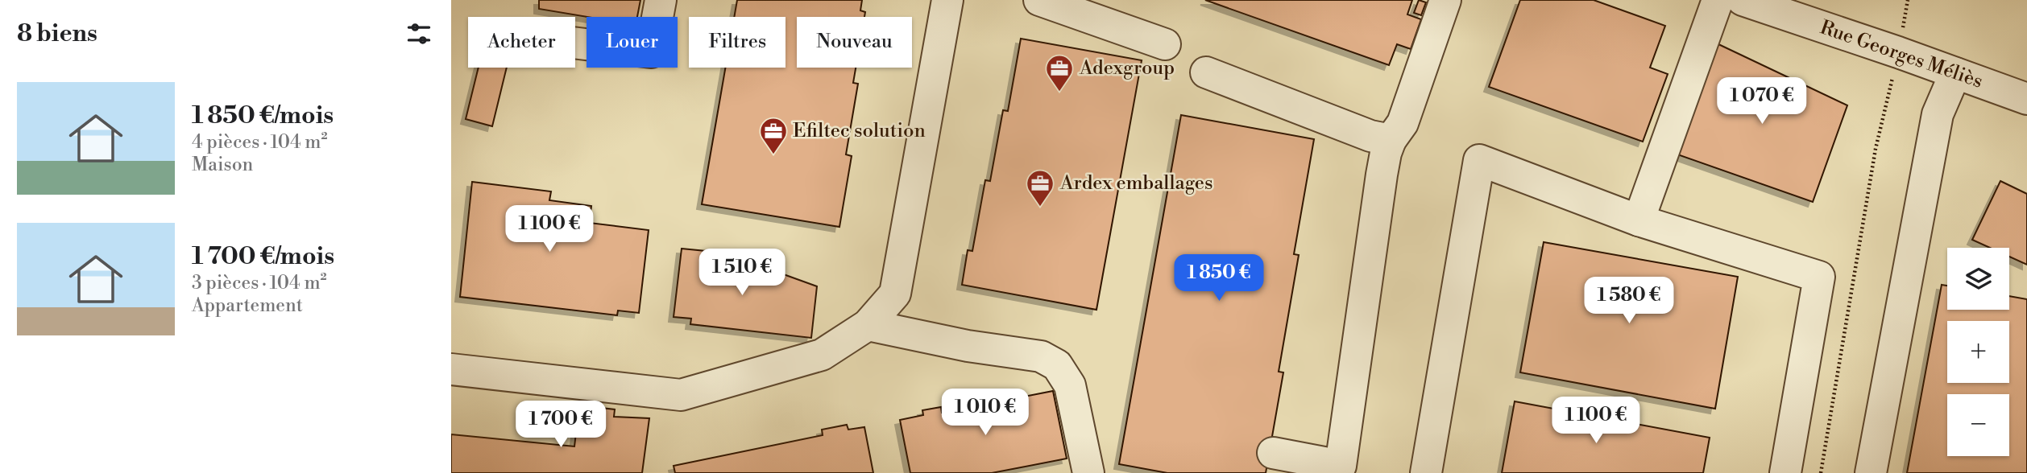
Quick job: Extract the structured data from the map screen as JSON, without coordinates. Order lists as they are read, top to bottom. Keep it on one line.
{"streets":{"street":["Rue Georges Méliès"]},"places":{"office":["Adexgroup","Efiltec solution","Ardex emballages"]},"page":{"heading":"8 biens","chip":["Acheter","Louer","Filtres","Nouveau"],"list":[{"name":"1 850 €/mois","note":"4 pièces · 104 m² · Maison"},{"name":"1 700 €/mois","note":"3 pièces · 104 m² · Appartement"}],"price":["1 070 €","1 100 €","1 510 €","1 850 €","1 580 €","1 010 €","1 100 €","1 700 €"],"map_buttons":["+","−"]}}
